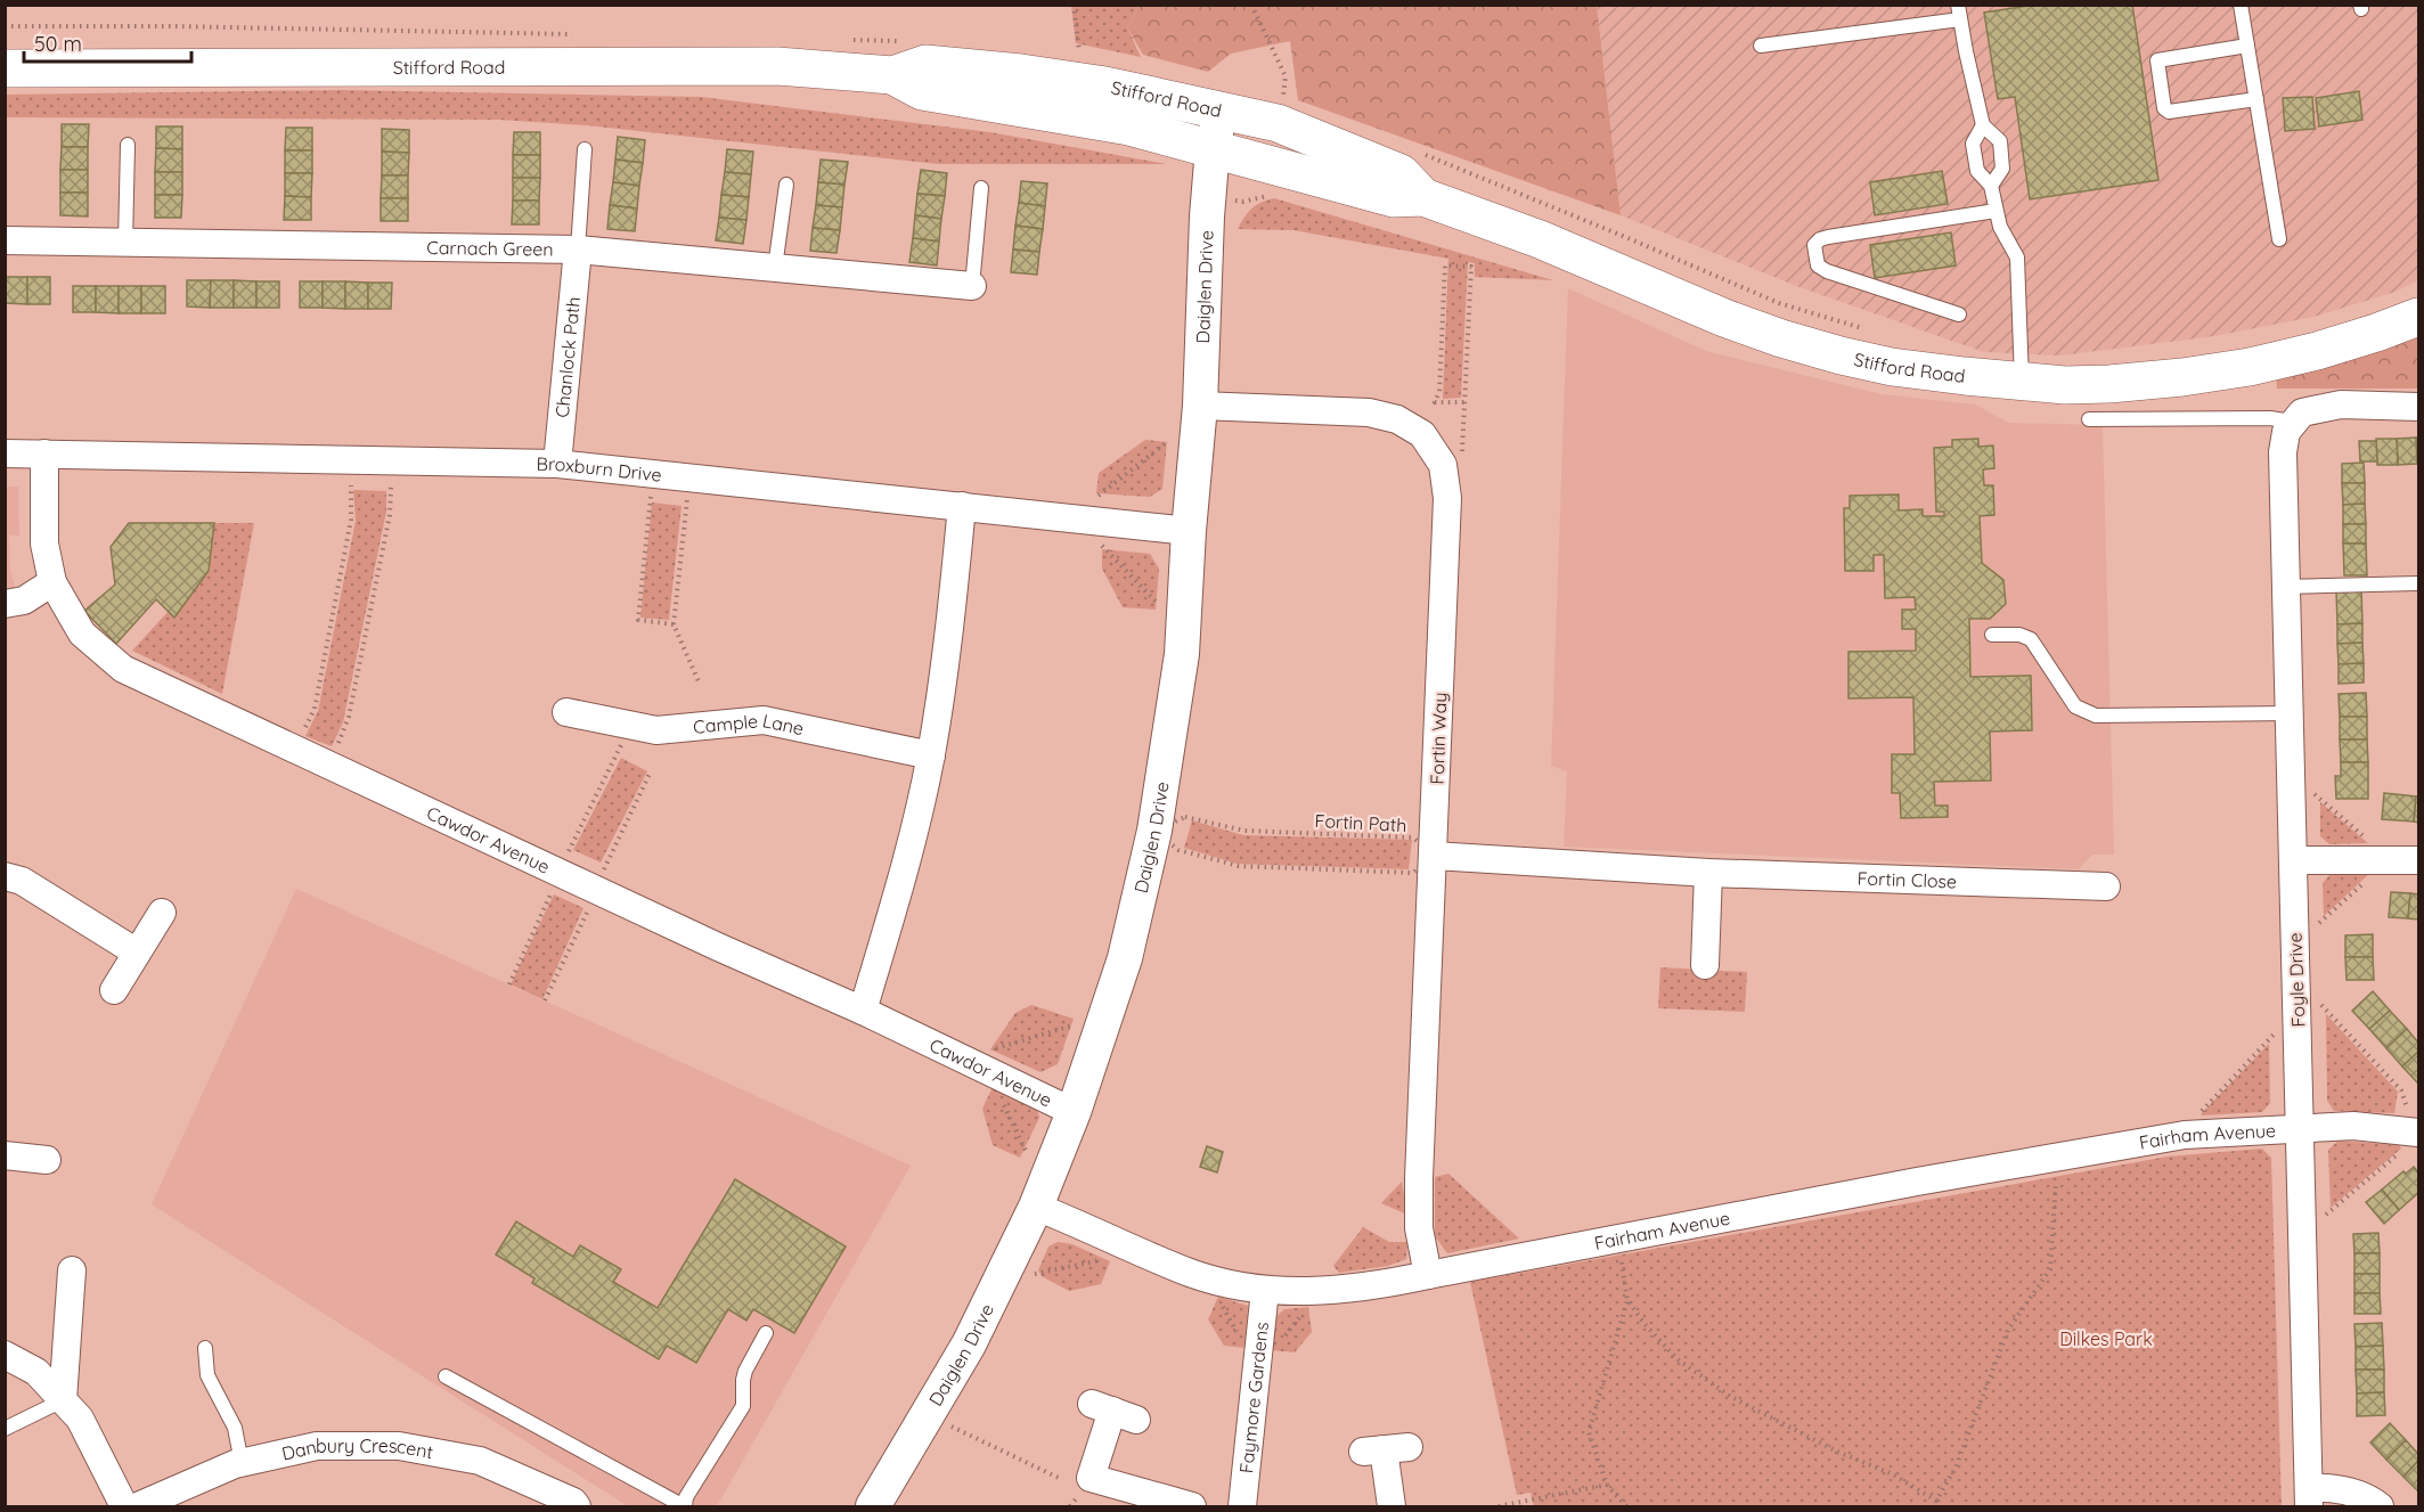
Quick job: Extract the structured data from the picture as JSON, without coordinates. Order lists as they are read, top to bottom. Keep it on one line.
{"streets":{"main road":["Stifford Road"],"street":["Carnach Green","Daiglen Drive","Chanlock Path","Broxburn Drive","Cample Lane","Fortin Way","Cawdor Avenue","Fortin Close","Foyle Drive","Fairham Avenue","Faymore Gardens","Danbury Crescent"],"path":["Fortin Path"]},"crossings":[["Stifford Road","Daiglen Drive"],["Carnach Green","Chanlock Path"],["Daiglen Drive","Broxburn Drive"],["Daiglen Drive","Fortin Way"],["Daiglen Drive","Fortin Path"],["Daiglen Drive","Cawdor Avenue"],["Daiglen Drive","Fairham Avenue"],["Chanlock Path","Broxburn Drive"],["Broxburn Drive","Cawdor Avenue"],["Fortin Way","Fortin Path"],["Fortin Way","Fortin Close"],["Fortin Way","Fairham Avenue"],["Fortin Path","Fortin Close"],["Foyle Drive","Fairham Avenue"],["Fairham Avenue","Faymore Gardens"]],"parks":["Dilkes Park"],"scale_bar":"50 m"}
